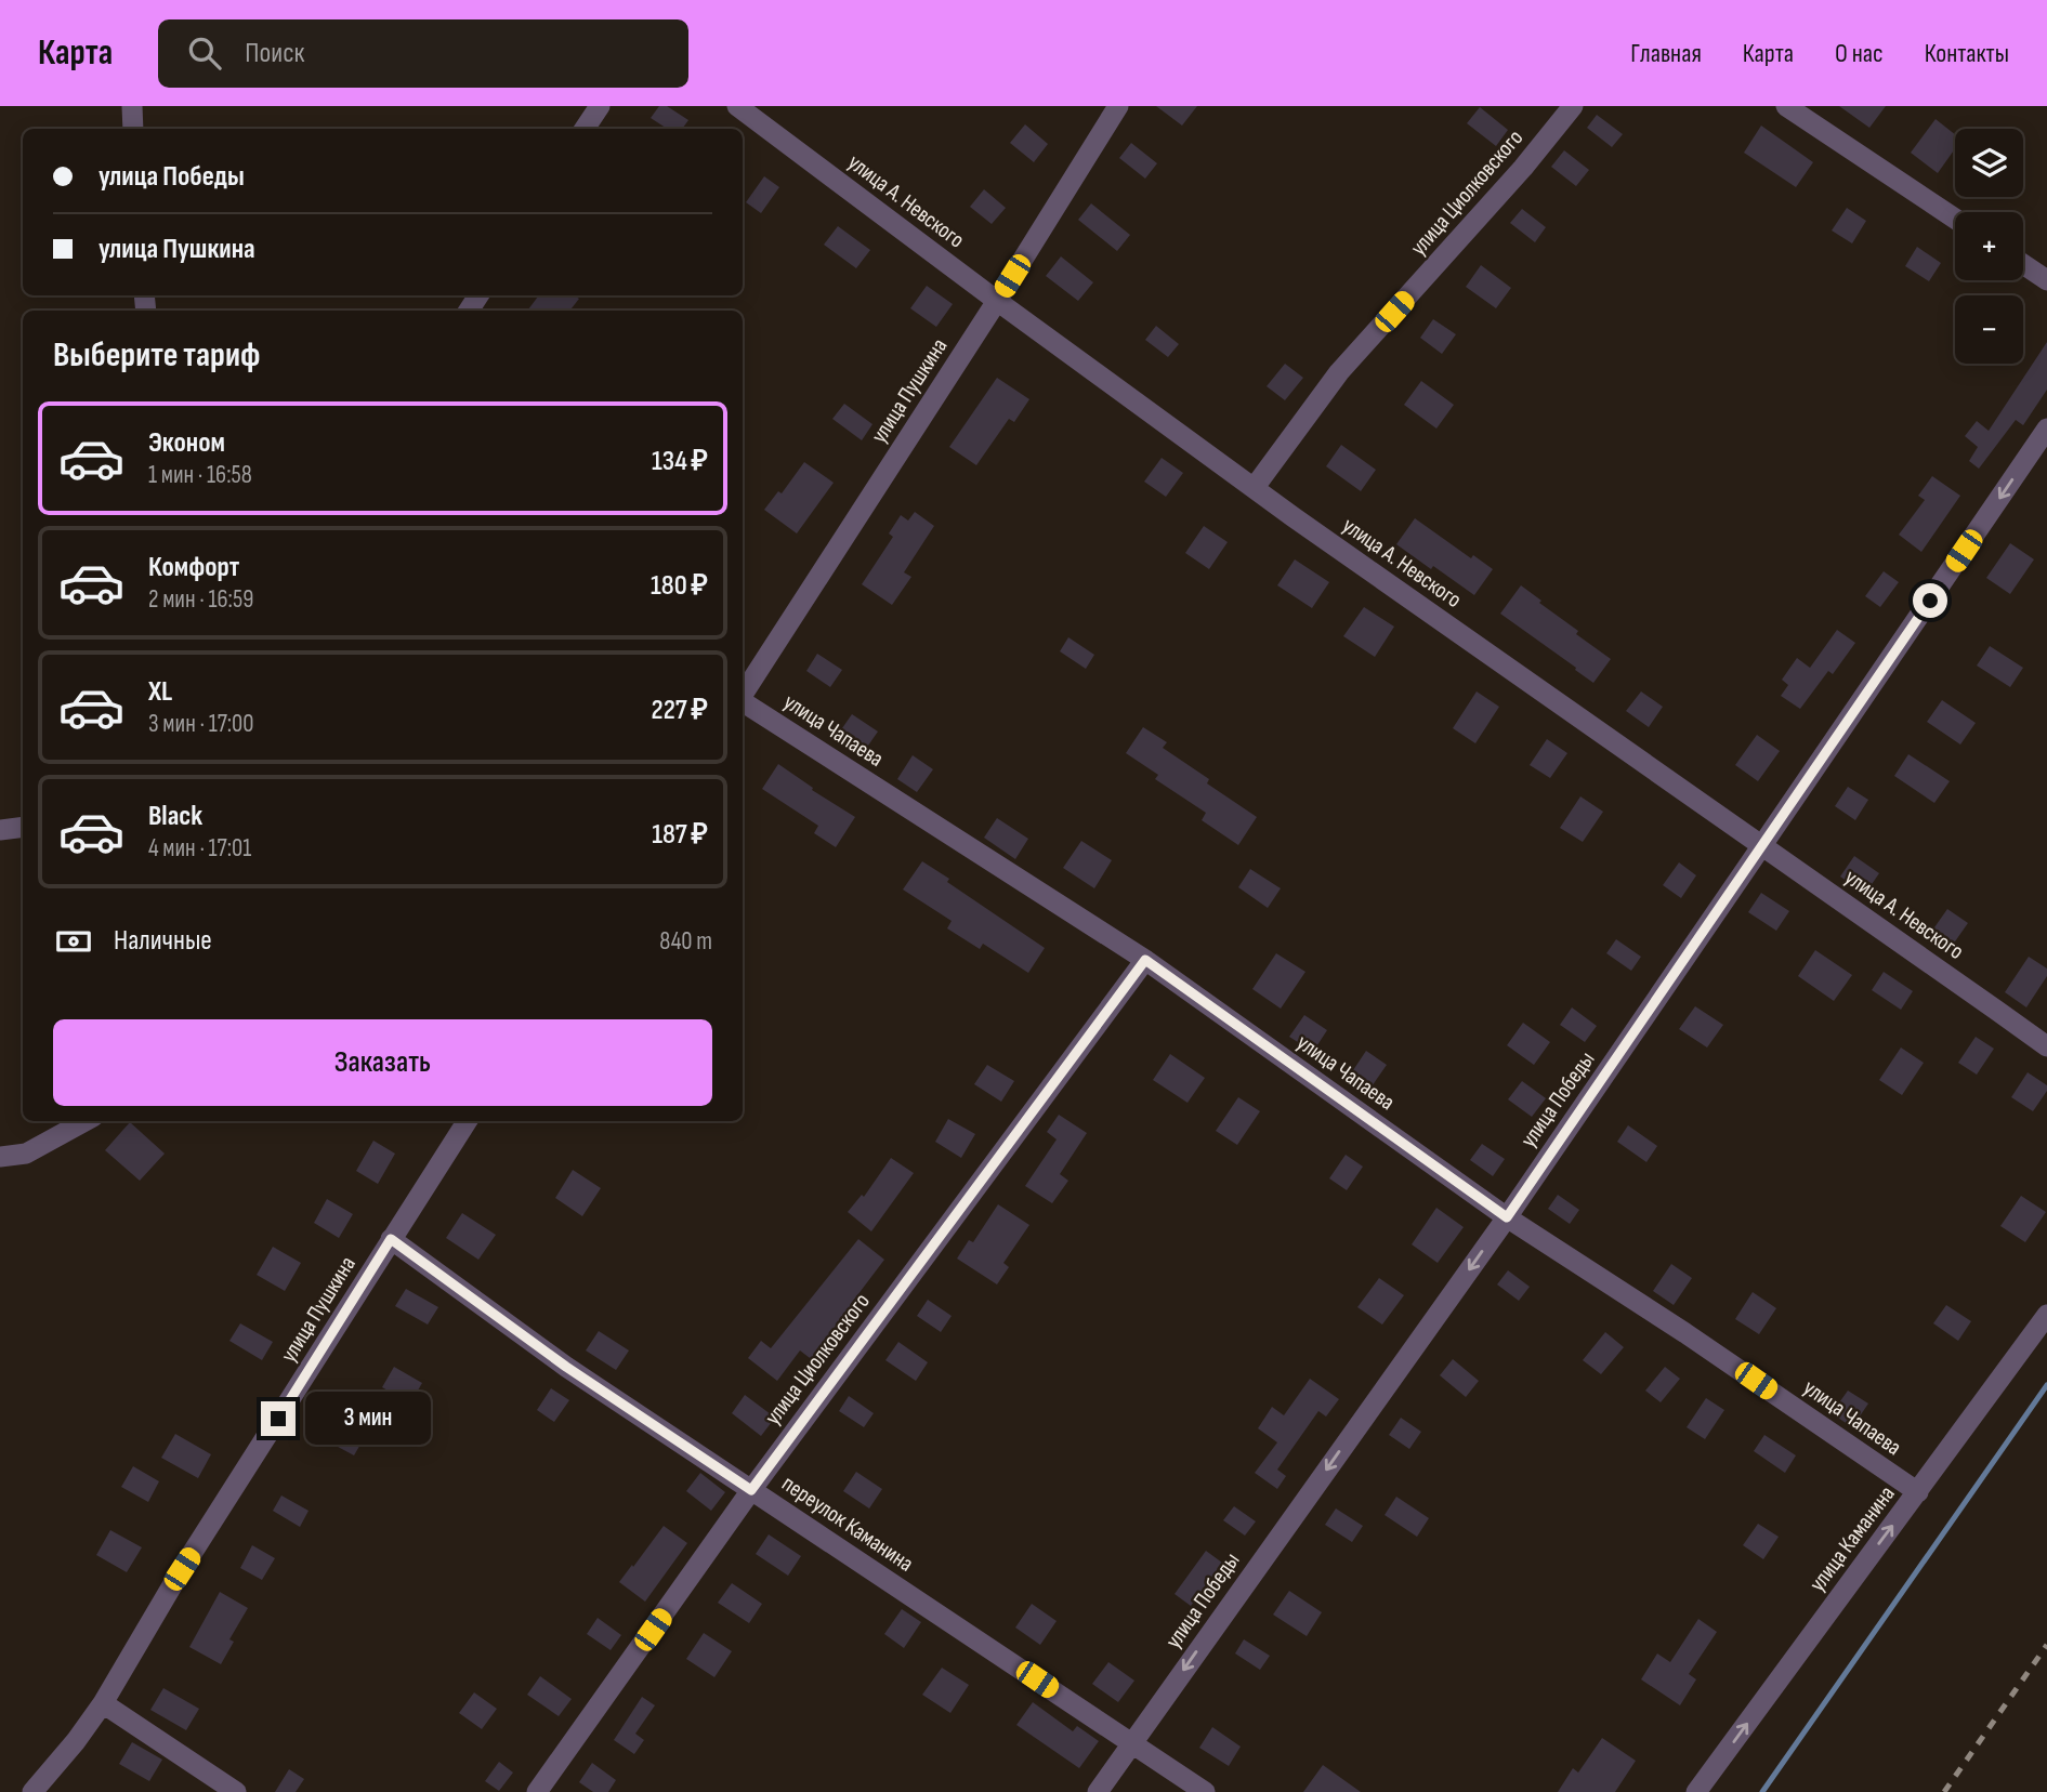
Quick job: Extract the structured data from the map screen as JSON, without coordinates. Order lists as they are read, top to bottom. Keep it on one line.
{"streets":{"street":["улица Циолковского","улица А. Невского","улица Пушкина","улица Чапаева","улица Победы","переулок Каманина","улица Каманина"]},"crossings":[["улица Циолковского","улица А. Невского"],["улица Циолковского","улица Чапаева"],["улица Циолковского","переулок Каманина"],["улица А. Невского","улица Пушкина"],["улица А. Невского","улица Победы"],["улица Пушкина","переулок Каманина"],["улица Чапаева","улица Победы"],["улица Чапаева","улица Каманина"],["улица Победы","переулок Каманина"]],"one_way":["улица Победы","улица Каманина"],"page":{"header":"Карта","search":"Поиск","nav":["Главная","Карта","О нас","Контакты"],"map_buttons":["+","−"],"banner":["улица Победы","улица Пушкина"],"heading":"Выберите тариф","list":[{"name":"Эконом","note":"1 мин · 16:58","value":"134 ₽"},{"name":"Комфорт","note":"2 мин · 16:59","value":"180 ₽"},{"name":"XL","note":"3 мин · 17:00","value":"227 ₽"},{"name":"Black","note":"4 мин · 17:01","value":"187 ₽"}],"pay":["Наличные","840 m"],"buttons":"Заказать","bubble":"3 мин"}}
